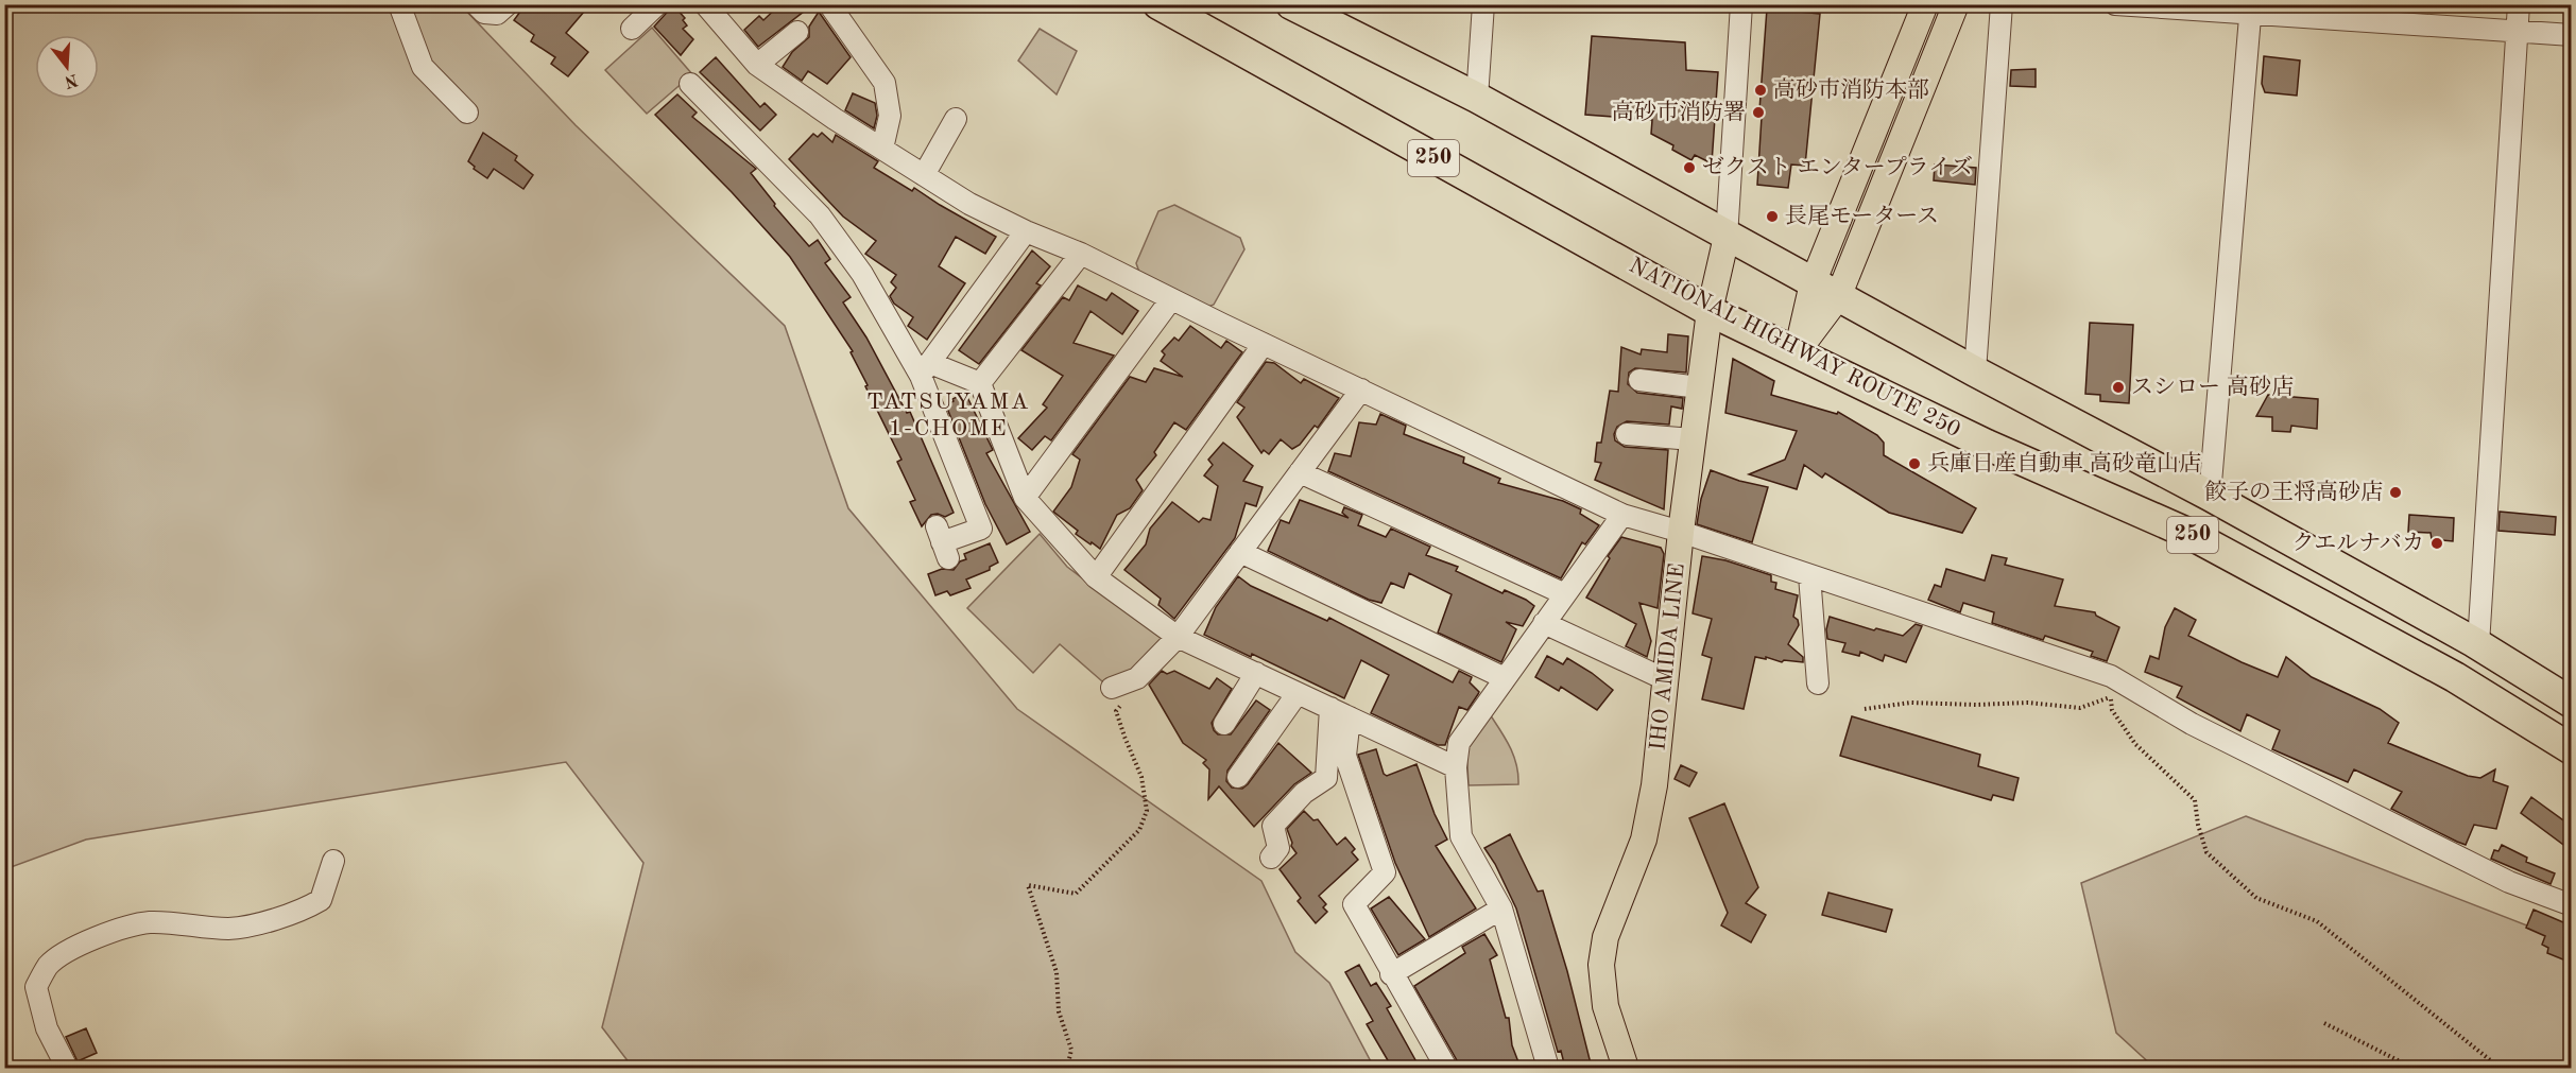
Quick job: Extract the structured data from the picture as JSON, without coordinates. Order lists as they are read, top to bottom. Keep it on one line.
{"streets":{"highway":["250","NATIONAL HIGHWAY ROUTE 250"],"main road":["IHO AMIDA LINE"]},"crossings":[["250","IHO AMIDA LINE"],["NATIONAL HIGHWAY ROUTE 250","IHO AMIDA LINE"]],"districts":["TATSUYAMA 1-CHOME"],"places":["高砂市消防本部","高砂市消防署","ゼクスト エンタープライズ","長尾モータース","スシロー 高砂店","兵庫日産自動車 高砂竜山店","餃子の王将高砂店","クエルナバカ"],"north":"bottom"}
